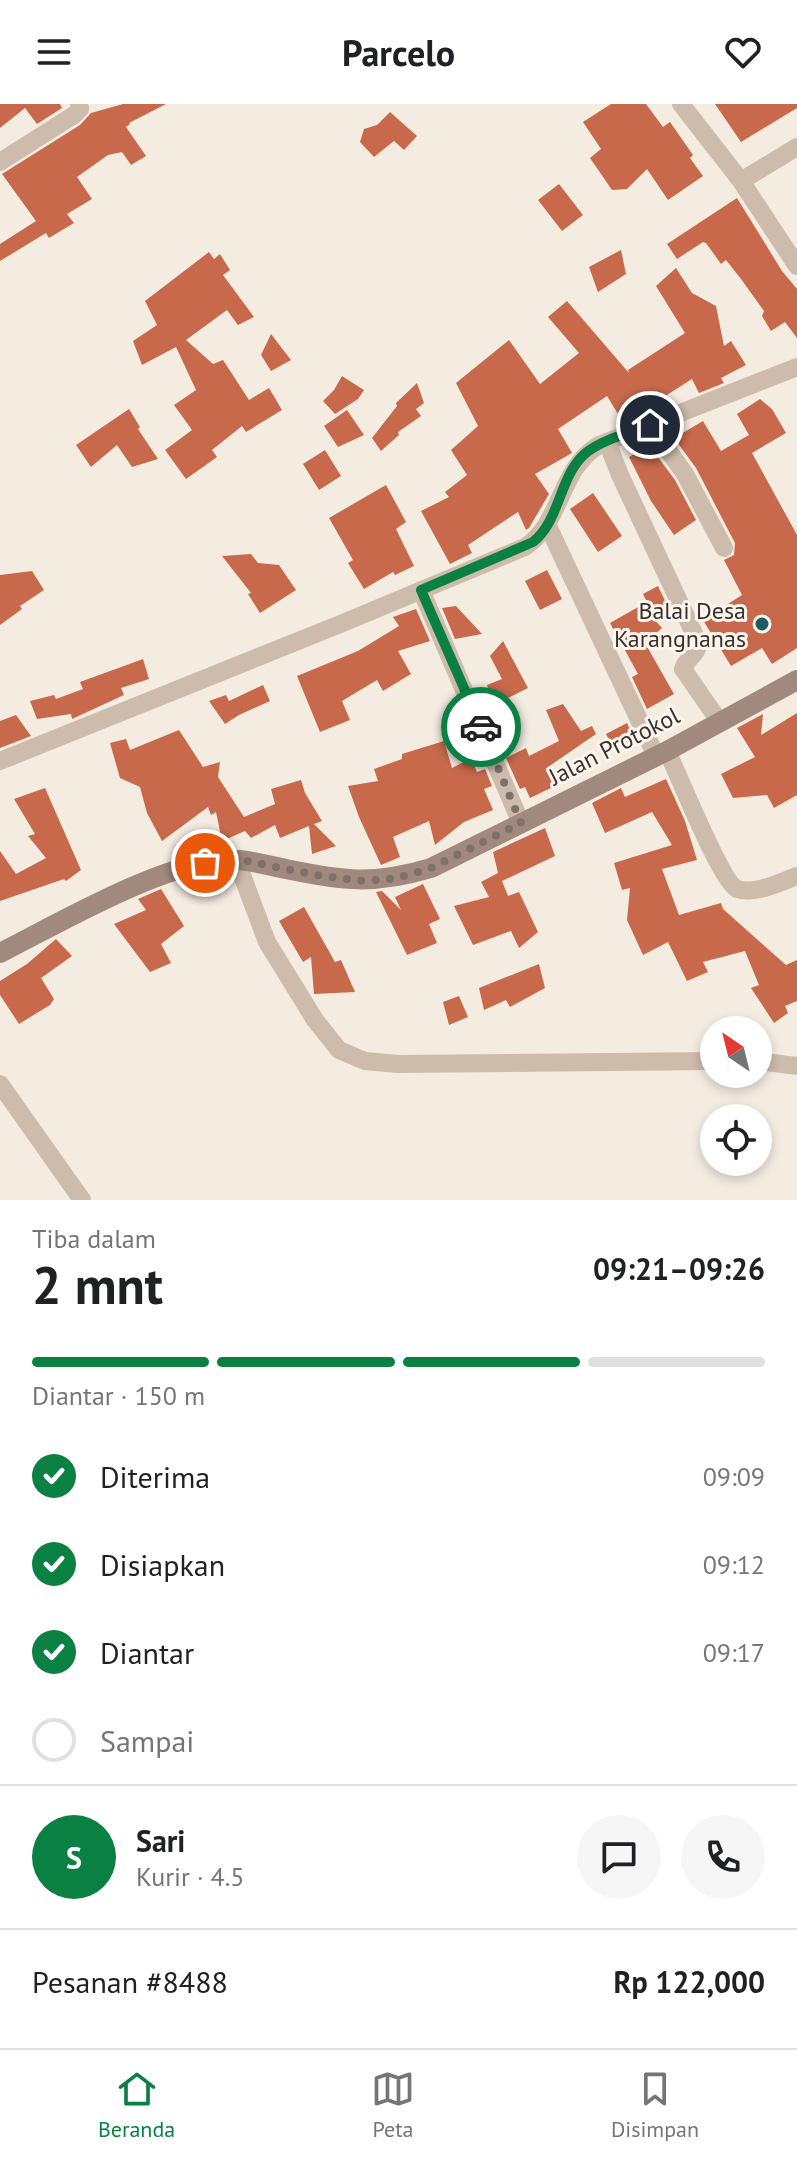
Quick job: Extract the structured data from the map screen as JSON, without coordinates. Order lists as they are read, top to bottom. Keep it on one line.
{"streets":{"street":["Jalan Protokol"]},"places":["Balai Desa Karangnanas"],"north":"top left","page":{"header":"Parcelo","heading":["2 mnt","Tiba dalam","09:21–09:26"],"panel":["Sari","Kurir · 4.5","Pesanan #8488","Rp 122,000"],"bar":"Diantar · 150 m","list":[["Diterima","09:09"],["Disiapkan","09:12"],["Diantar","09:17"],"Sampai"],"round":"S","tabs":["Beranda","Peta","Disimpan"]}}
